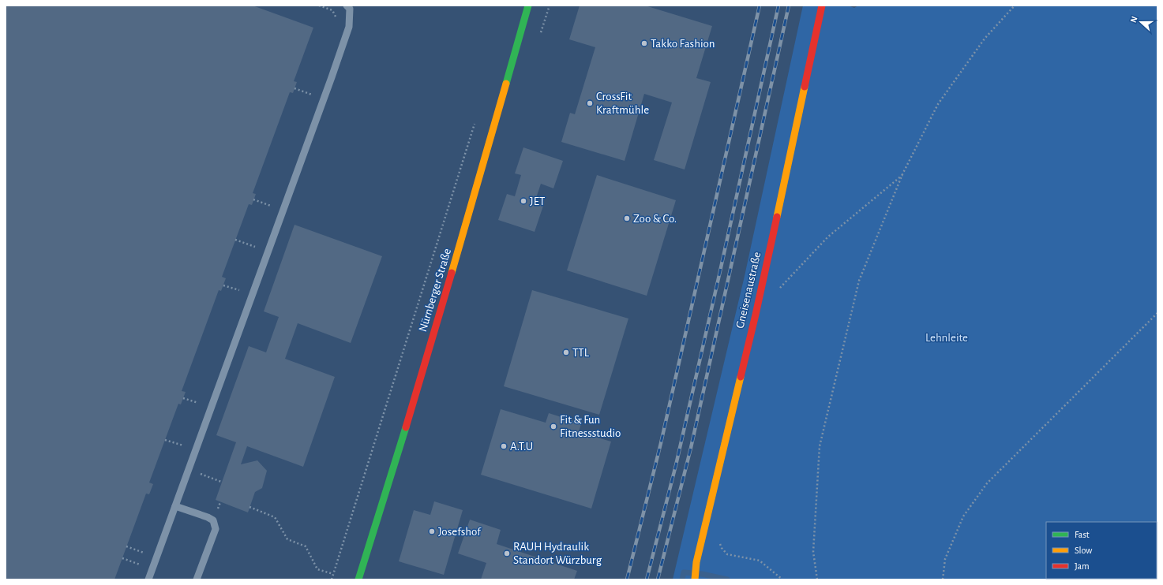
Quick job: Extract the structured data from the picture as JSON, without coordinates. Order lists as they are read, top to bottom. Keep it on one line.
{"streets":{"street":["Nürnberger Straße","Gneisenaustraße"]},"parks":["Lehnleite"],"places":["Takko Fashion","CrossFit Kraftmühle","JET","Zoo & Co.","TTL","Fit & Fun Fitnessstudio","A.T.U","Josefshof","RAUH Hydraulik Standort Würzburg"],"legend":["Fast","Slow","Jam"],"north":"left"}
